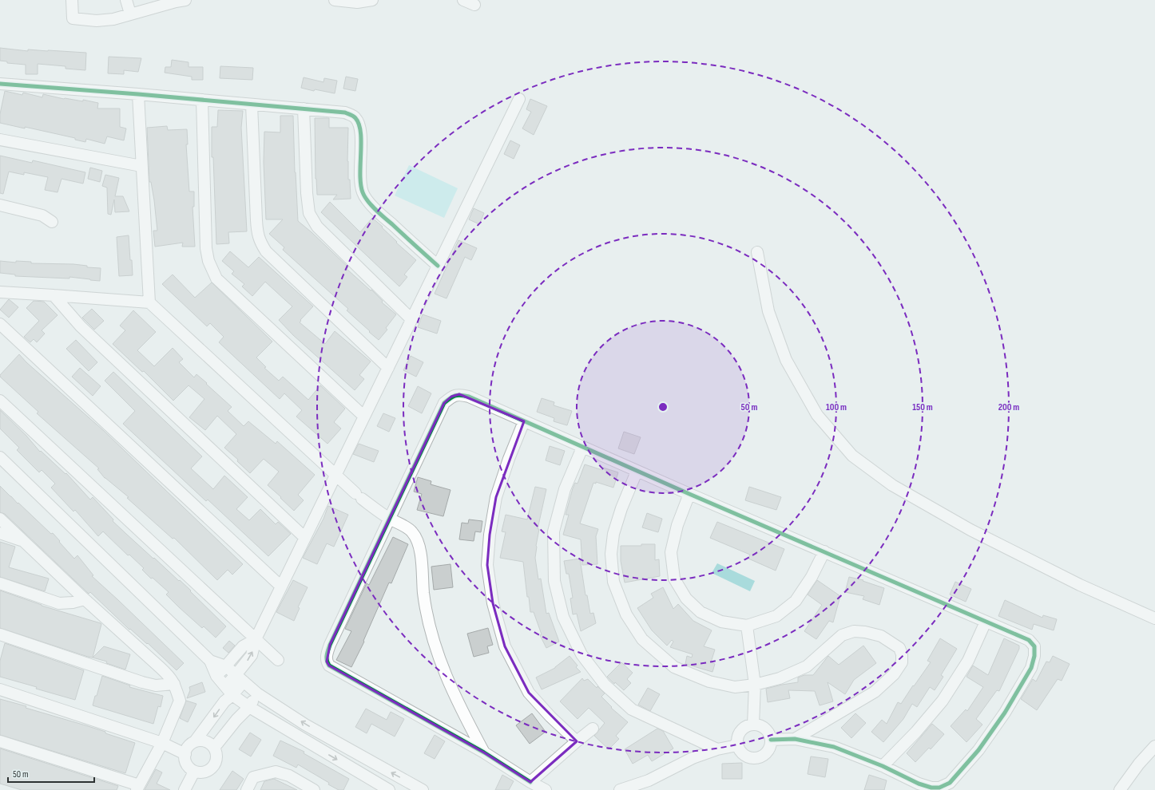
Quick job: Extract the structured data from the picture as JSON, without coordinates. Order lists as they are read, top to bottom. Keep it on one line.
{"scale_bar":"50 m","rings":["50 m","100 m","150 m","200 m"]}
